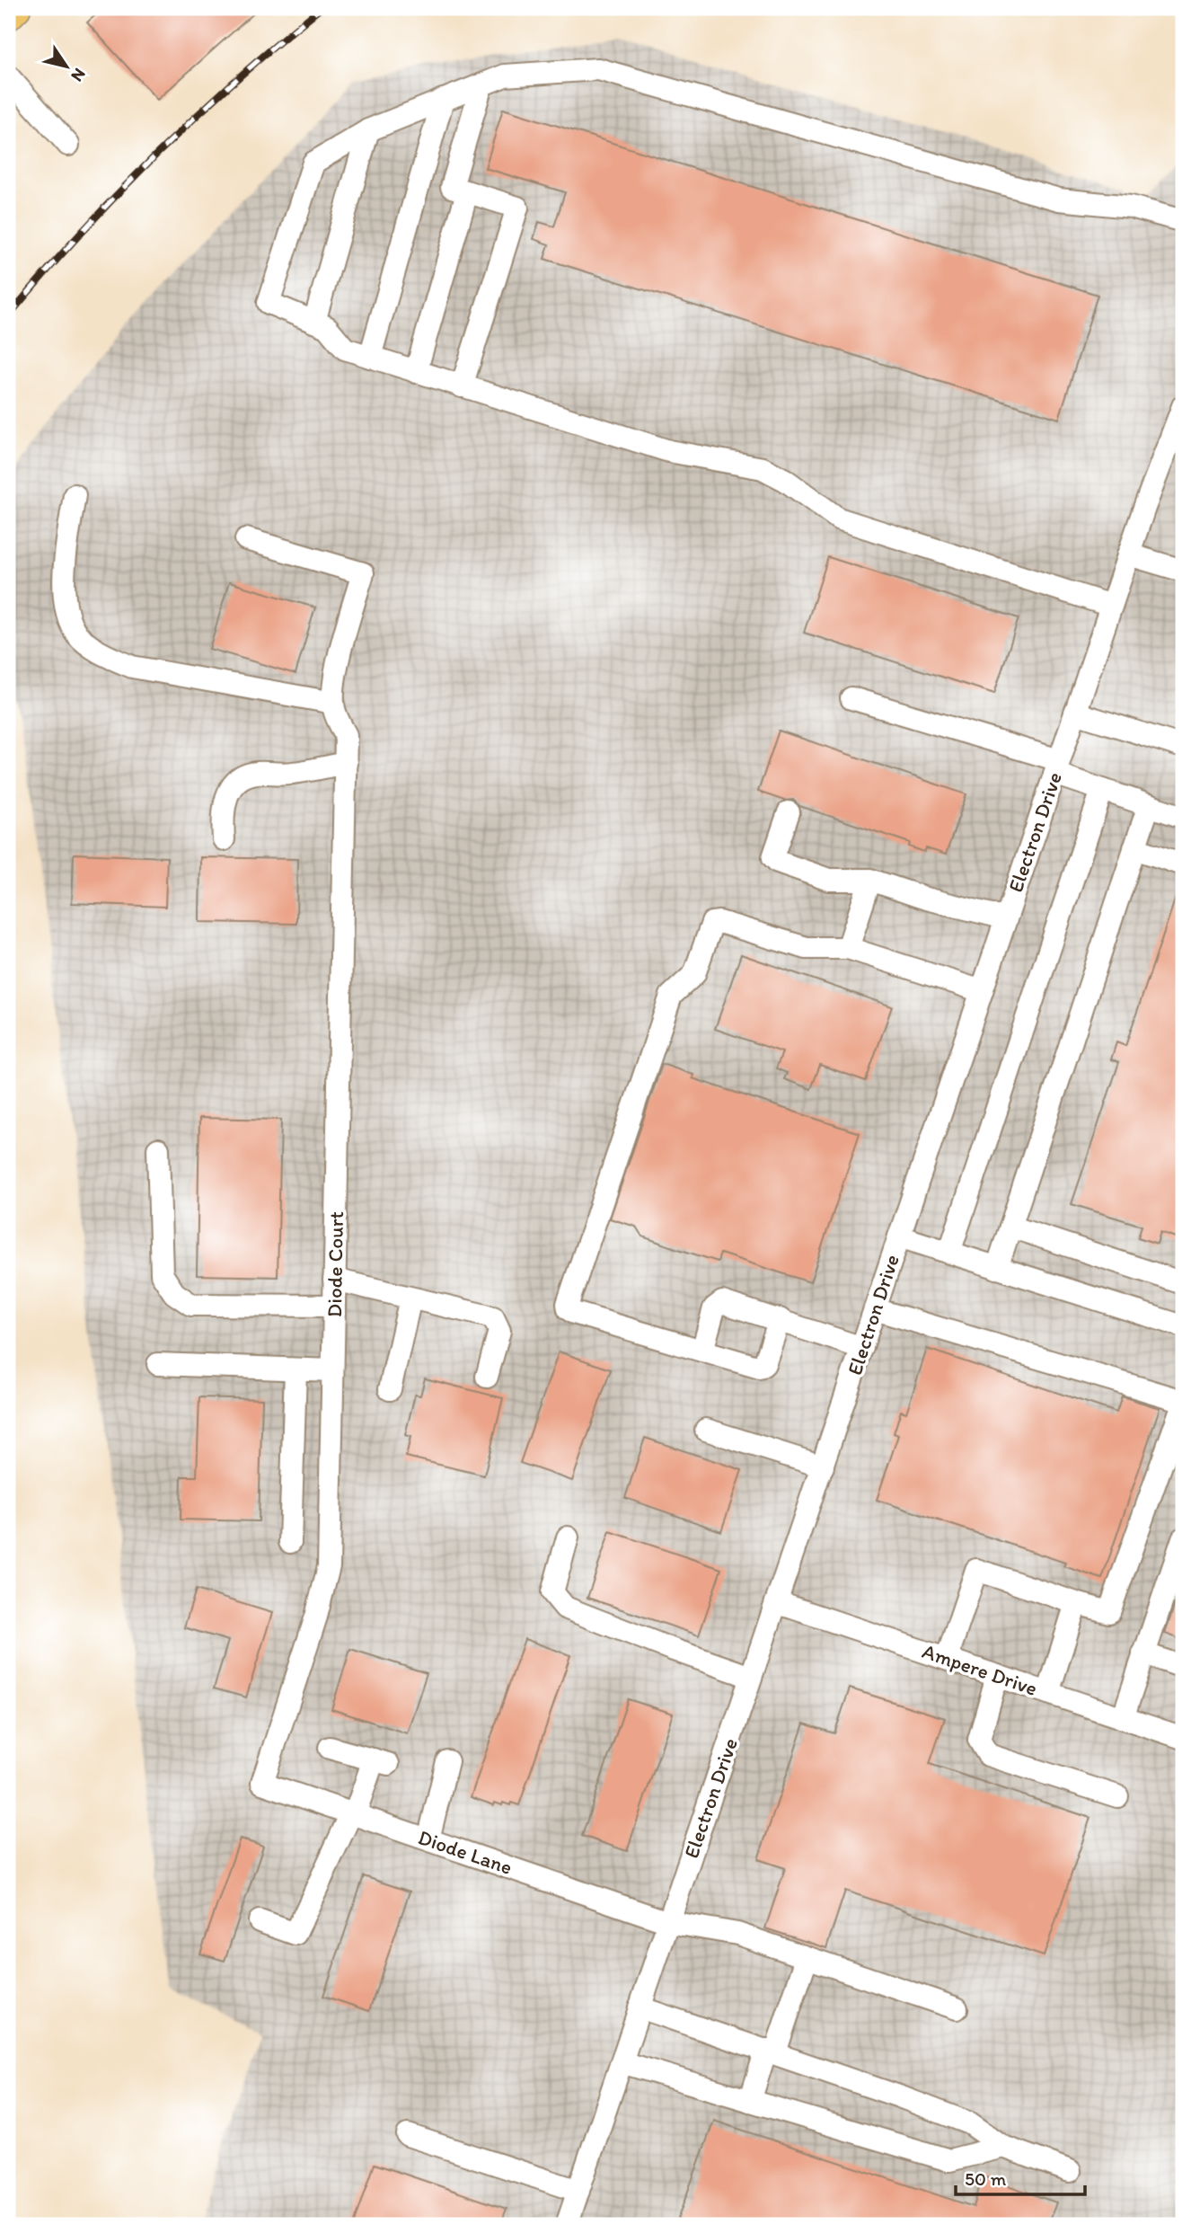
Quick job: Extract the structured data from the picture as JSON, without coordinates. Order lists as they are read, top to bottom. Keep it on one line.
{"streets":{"street":["Electron Drive","Diode Court","Ampere Drive","Diode Lane"]},"crossings":[["Electron Drive","Ampere Drive"],["Electron Drive","Diode Lane"],["Diode Court","Diode Lane"]],"scale_bar":"50 m","north":"bottom right"}
